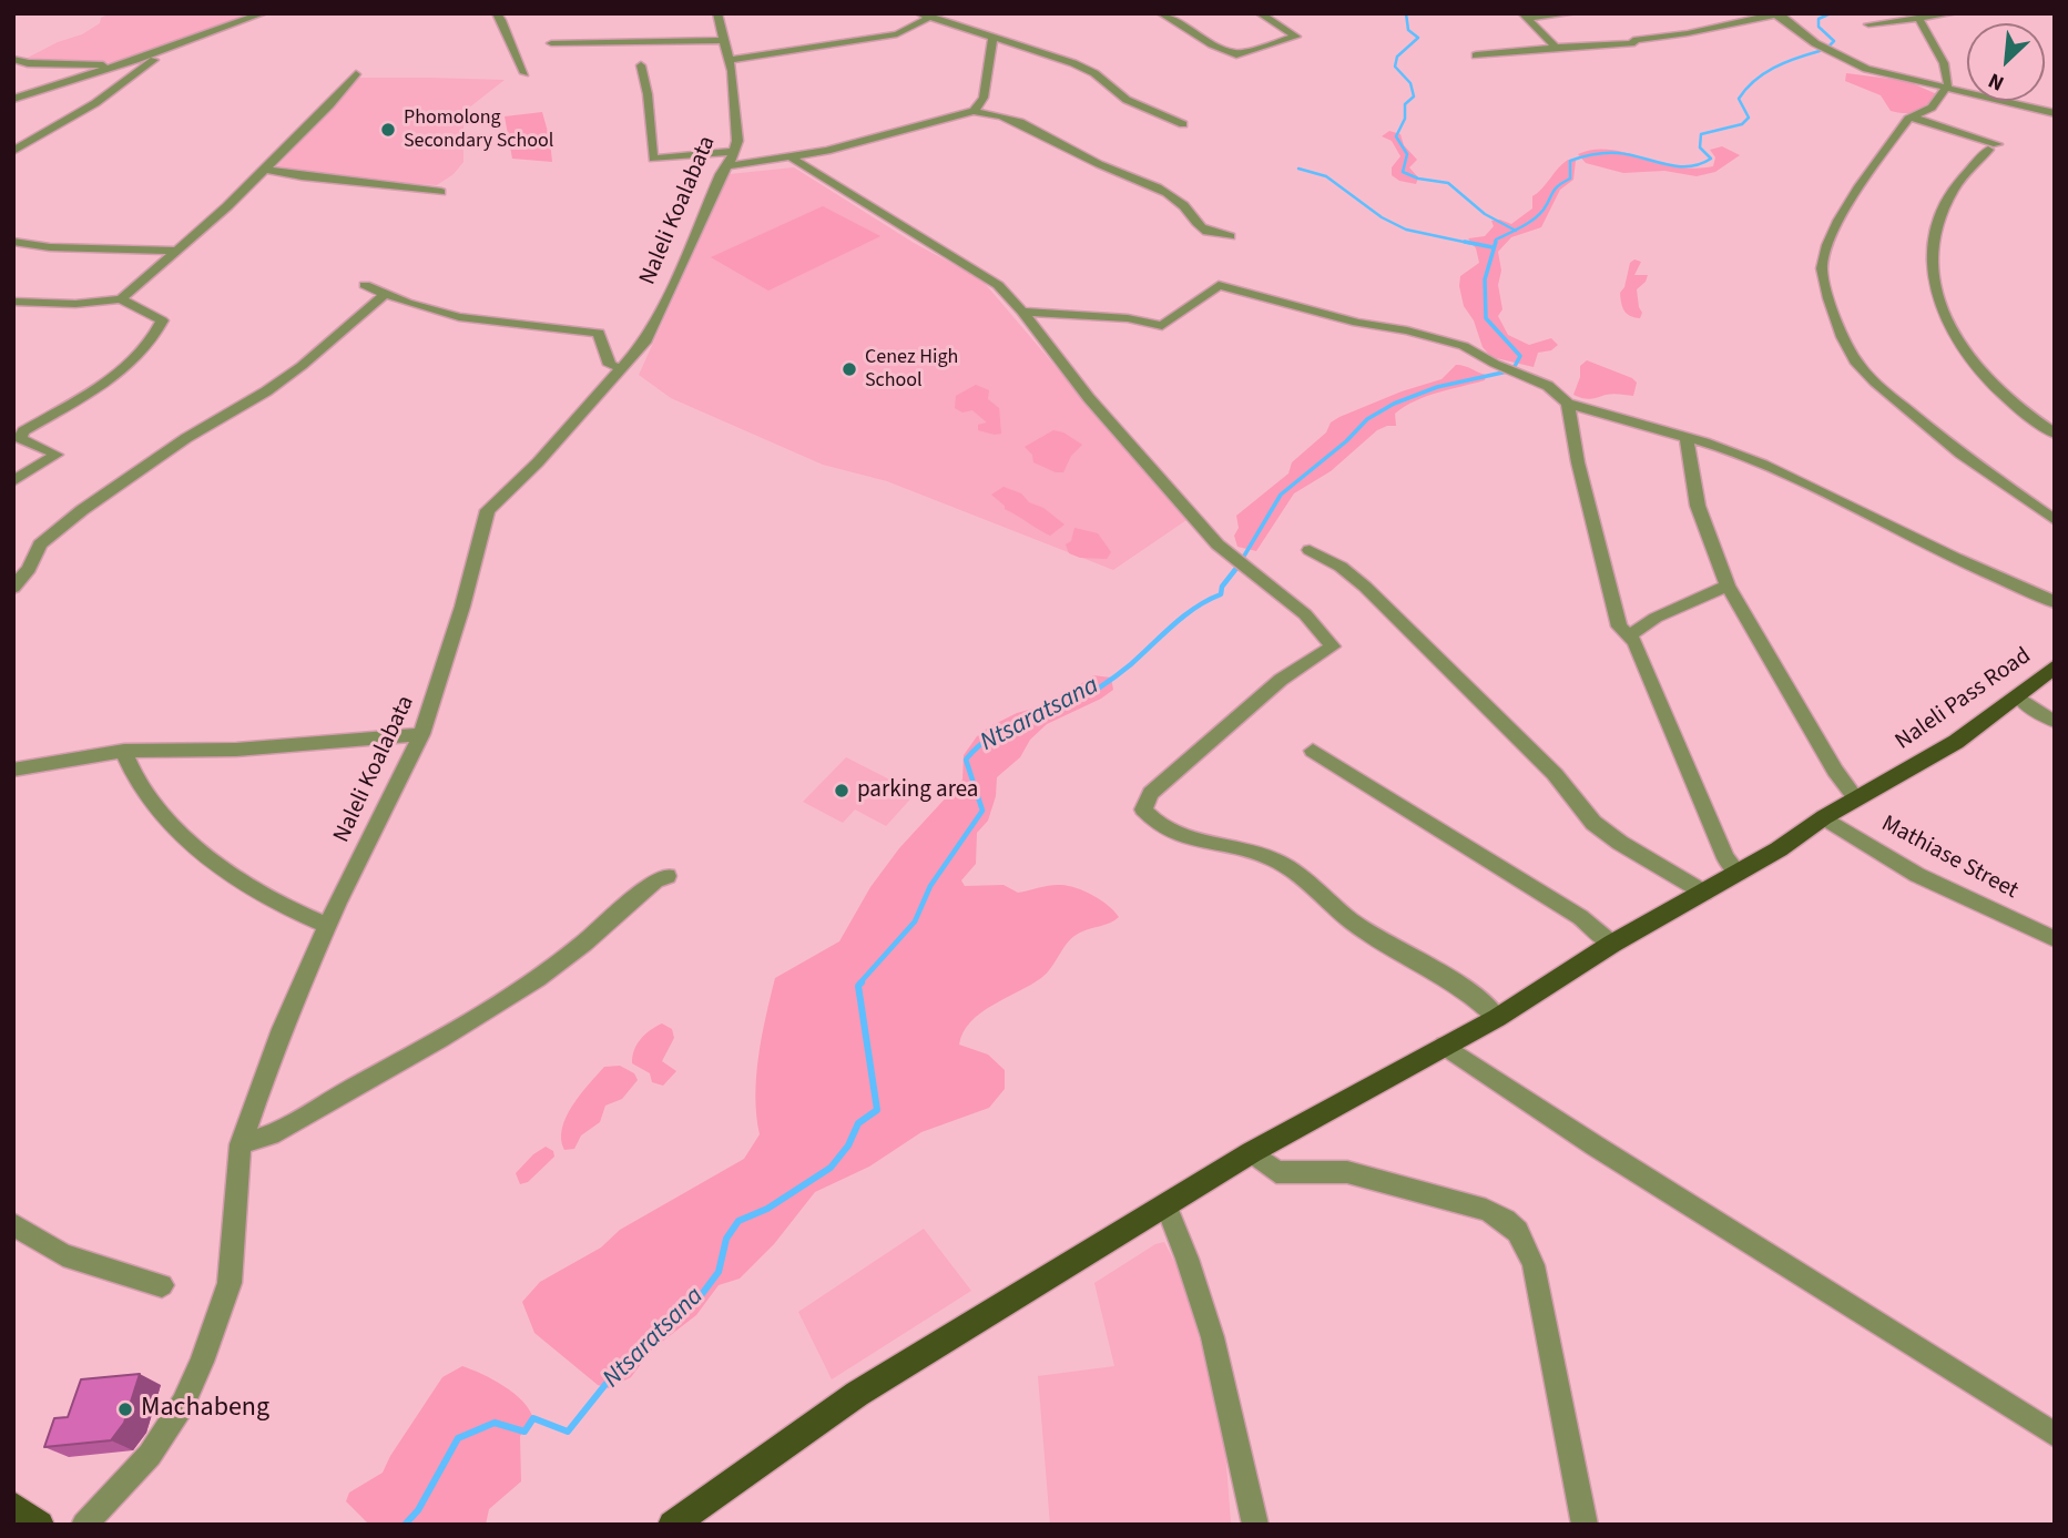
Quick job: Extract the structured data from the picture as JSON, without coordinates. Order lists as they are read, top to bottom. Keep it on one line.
{"streets":{"main road":["Naleli Pass Road"],"street":["Naleli Koalabata","Mathiase Street"]},"crossings":[["Naleli Pass Road","Mathiase Street"]],"water":["Ntsaratsana"],"places":["Phomolong Secondary School","Cenez High School","parking area","Machabeng"],"north":"bottom left"}
